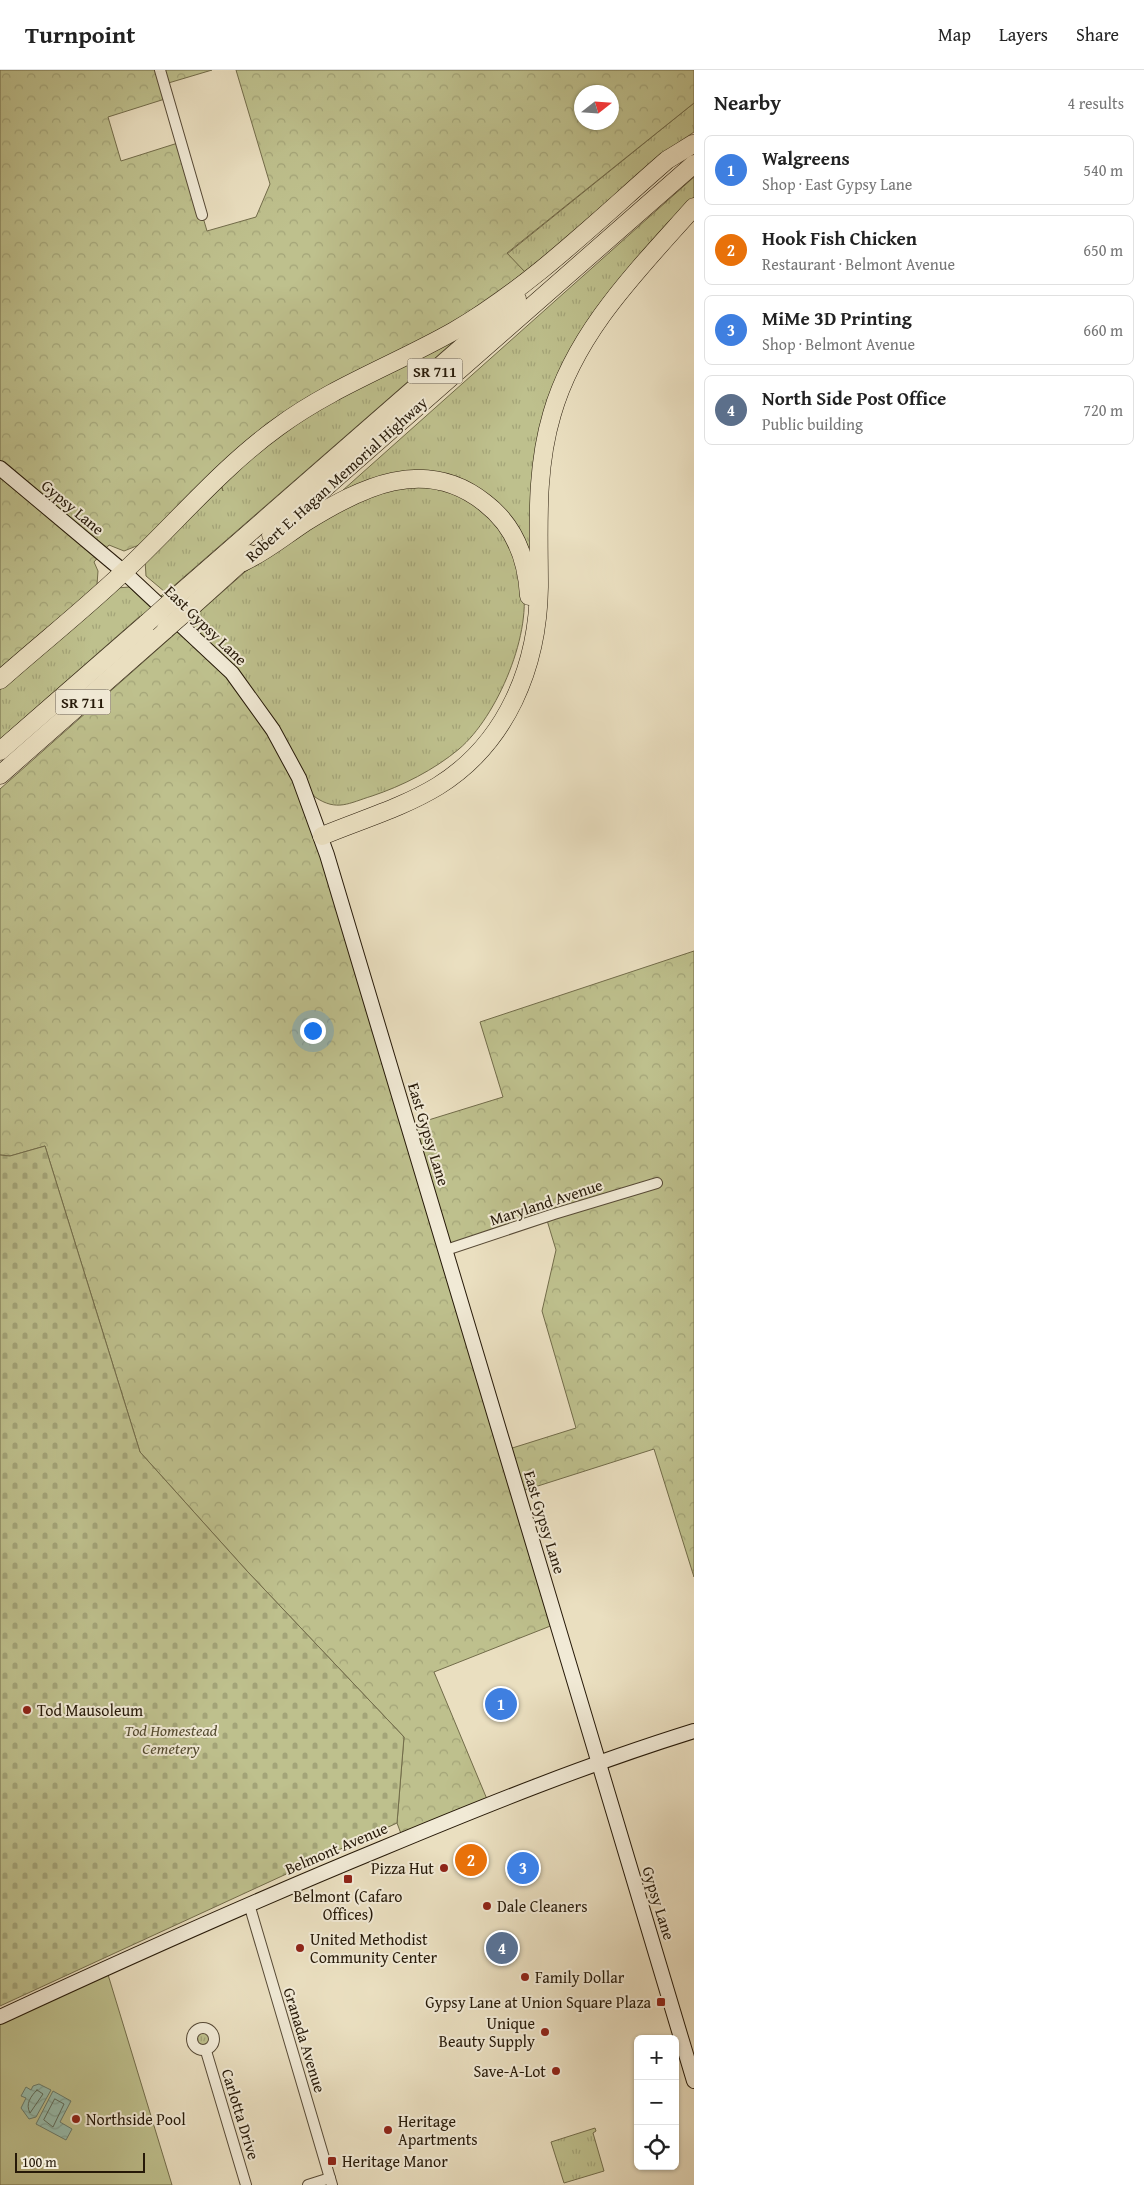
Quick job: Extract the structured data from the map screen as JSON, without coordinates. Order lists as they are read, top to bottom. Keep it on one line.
{"streets":{"highway":["SR 711","Robert E. Hagan Memorial Highway"],"main road":["Gypsy Lane","East Gypsy Lane","Belmont Avenue"],"street":["Maryland Avenue","Granada Avenue","Carlotta Drive"]},"crossings":[["Gypsy Lane","East Gypsy Lane"],["Gypsy Lane","Belmont Avenue"],["East Gypsy Lane","Maryland Avenue"],["East Gypsy Lane","Belmont Avenue"],["Belmont Avenue","Granada Avenue"]],"parks":["Tod Homestead Cemetery"],"places":{"other":["Tod Mausoleum","Pizza Hut","Dale Cleaners","United Methodist Community Center","Family Dollar","Unique Beauty Supply","Save-A-Lot","Northside Pool","Heritage Apartments"],"transit":["Belmont (Cafaro Offices)","Gypsy Lane at Union Square Plaza","Heritage Manor"]},"scale_bar":"100 m","north":"right","page":{"header":"Turnpoint","nav":["Map","Layers","Share"],"heading":["Nearby","4 results"],"list":[{"mark":"1","name":"Walgreens","note":"Shop · East Gypsy Lane","value":"540 m"},{"mark":"2","name":"Hook Fish Chicken","note":"Restaurant · Belmont Avenue","value":"650 m"},{"mark":"3","name":"MiMe 3D Printing","note":"Shop · Belmont Avenue","value":"660 m"},{"mark":"4","name":"North Side Post Office","note":"Public building","value":"720 m"}],"pins":["1","2","3","4"],"map_buttons":["+","−"],"scale":"100 m"}}
